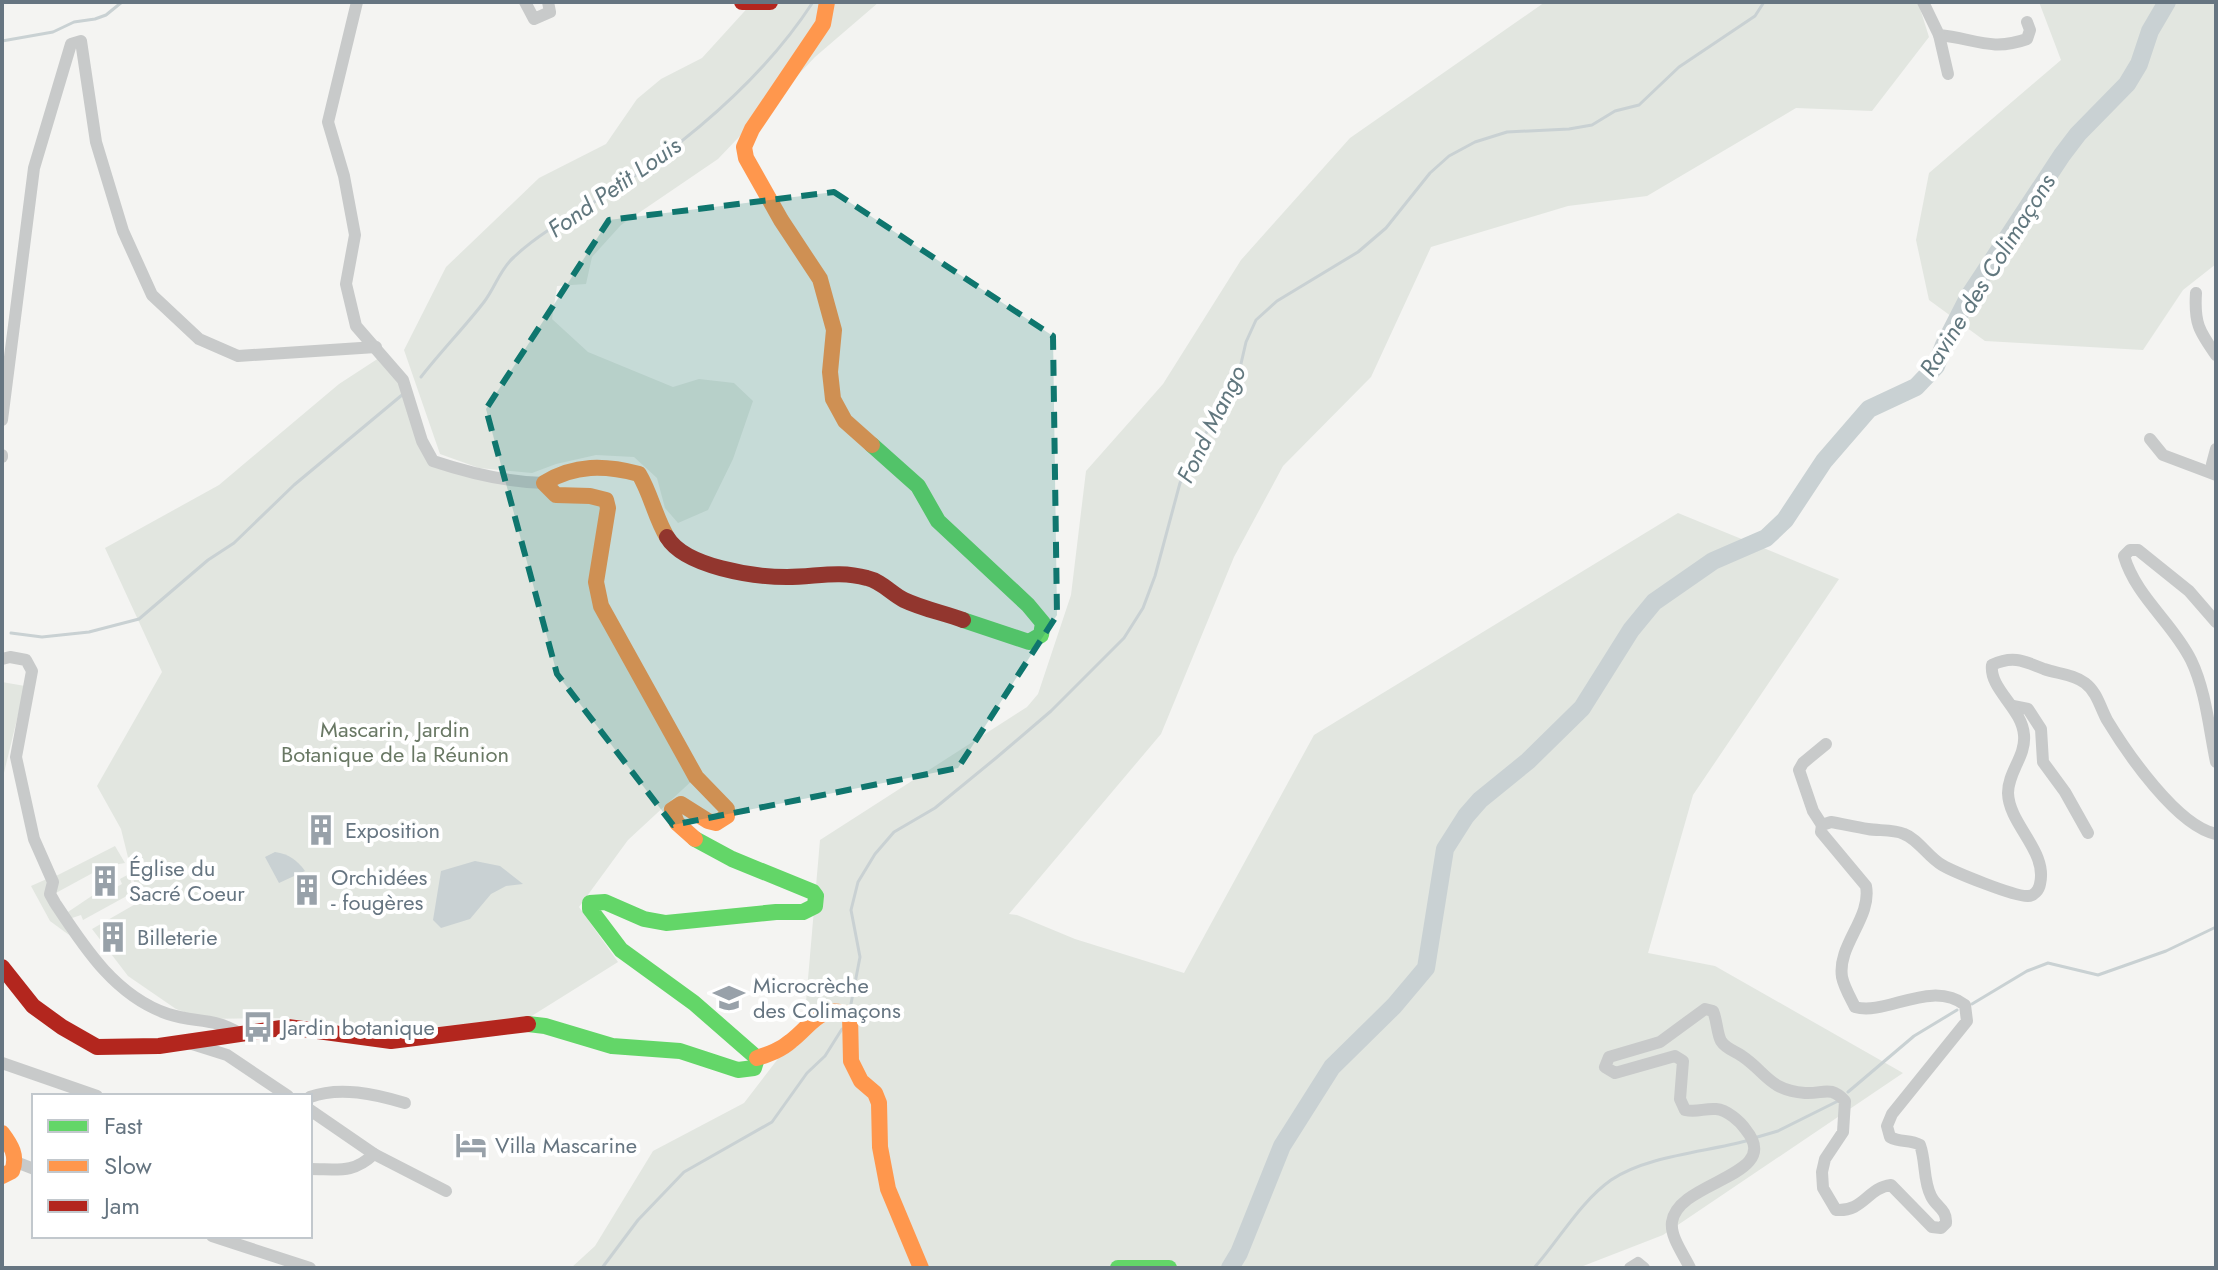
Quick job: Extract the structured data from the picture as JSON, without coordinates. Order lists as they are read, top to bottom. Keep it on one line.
{"water":["Fond Petit Louis","Ravine des Colimaçons","Fond Mango"],"parks":["Mascarin, Jardin Botanique de la Réunion"],"places":{"building":["Exposition","Église du Sacré Coeur","Orchidées - fougères","Billeterie"],"school or university":["Microcrèche des Colimaçons"],"bus stop":["Jardin botanique"],"hotel":["Villa Mascarine"]},"legend":["Fast","Slow","Jam"]}
